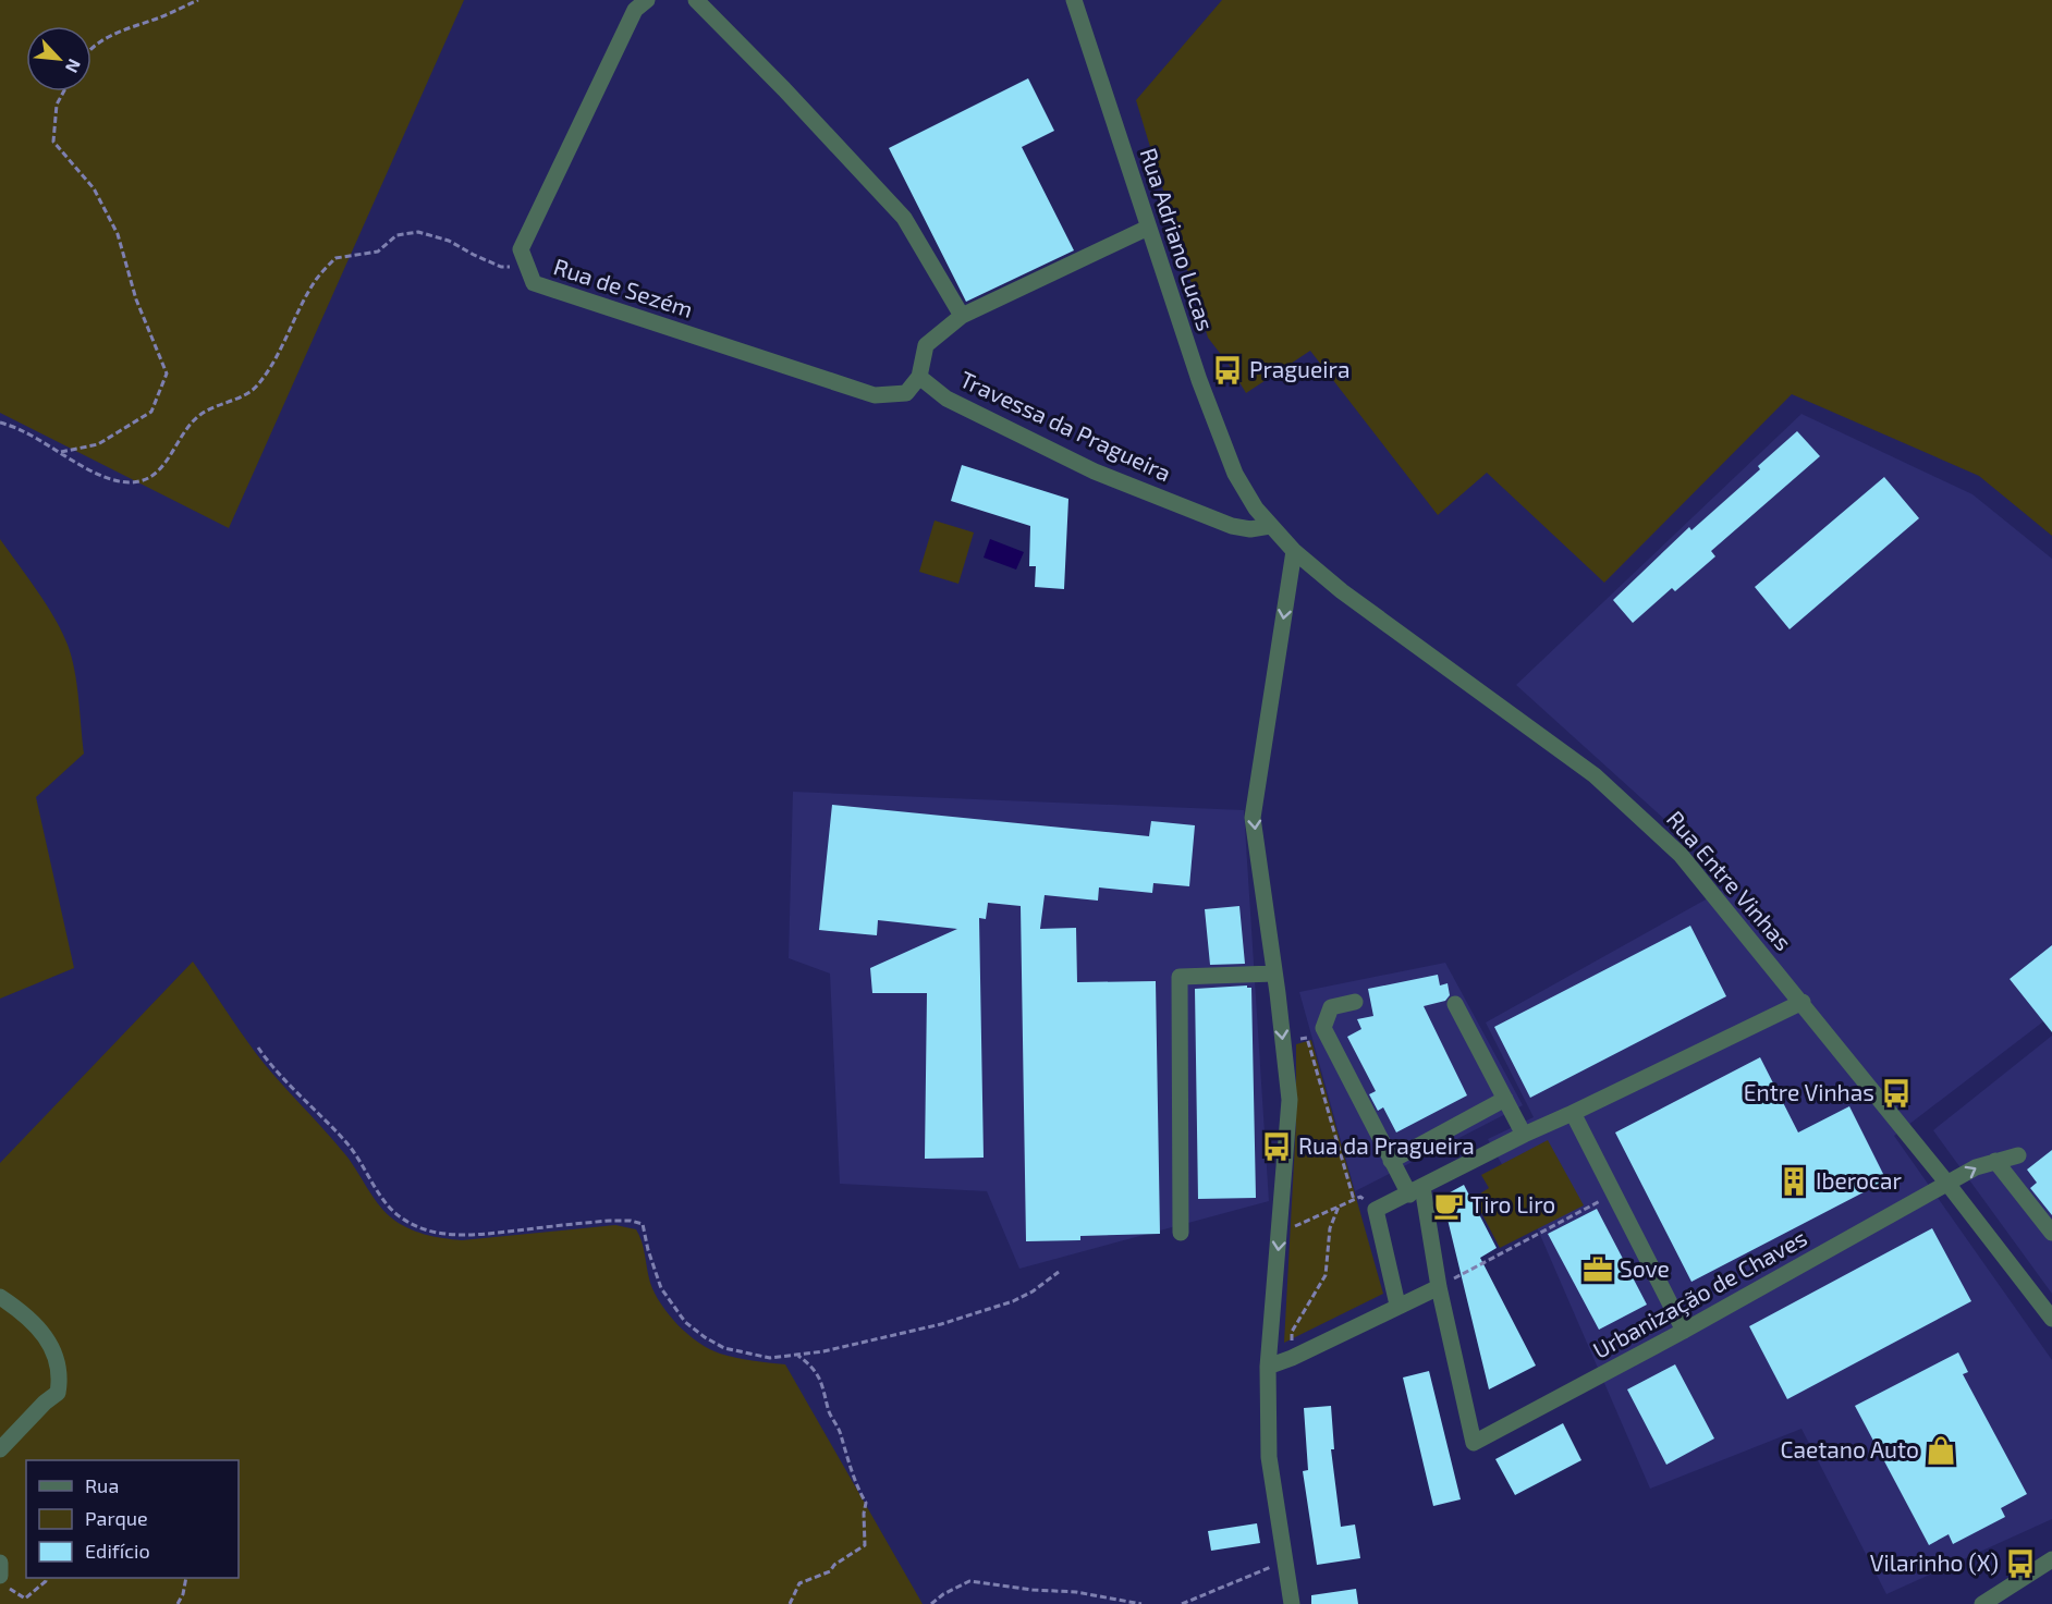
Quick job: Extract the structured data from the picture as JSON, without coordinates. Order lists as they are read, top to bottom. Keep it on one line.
{"streets":{"street":["Rua Adriano Lucas","Rua de Sezém","Travessa da Pragueira","Rua Entre Vinhas","Urbanização de Chaves"]},"crossings":[["Rua Adriano Lucas","Travessa da Pragueira"],["Rua Adriano Lucas","Rua Entre Vinhas"],["Rua de Sezém","Travessa da Pragueira"],["Rua Entre Vinhas","Urbanização de Chaves"]],"places":{"bus stop":["Pragueira","Entre Vinhas","Rua da Pragueira","Vilarinho (X)"],"building":["Iberocar"],"cafe":["Tiro Liro"],"office":["Sove"],"shop":["Caetano Auto"]},"legend":["Rua","Parque","Edifício"],"north":"bottom right"}
